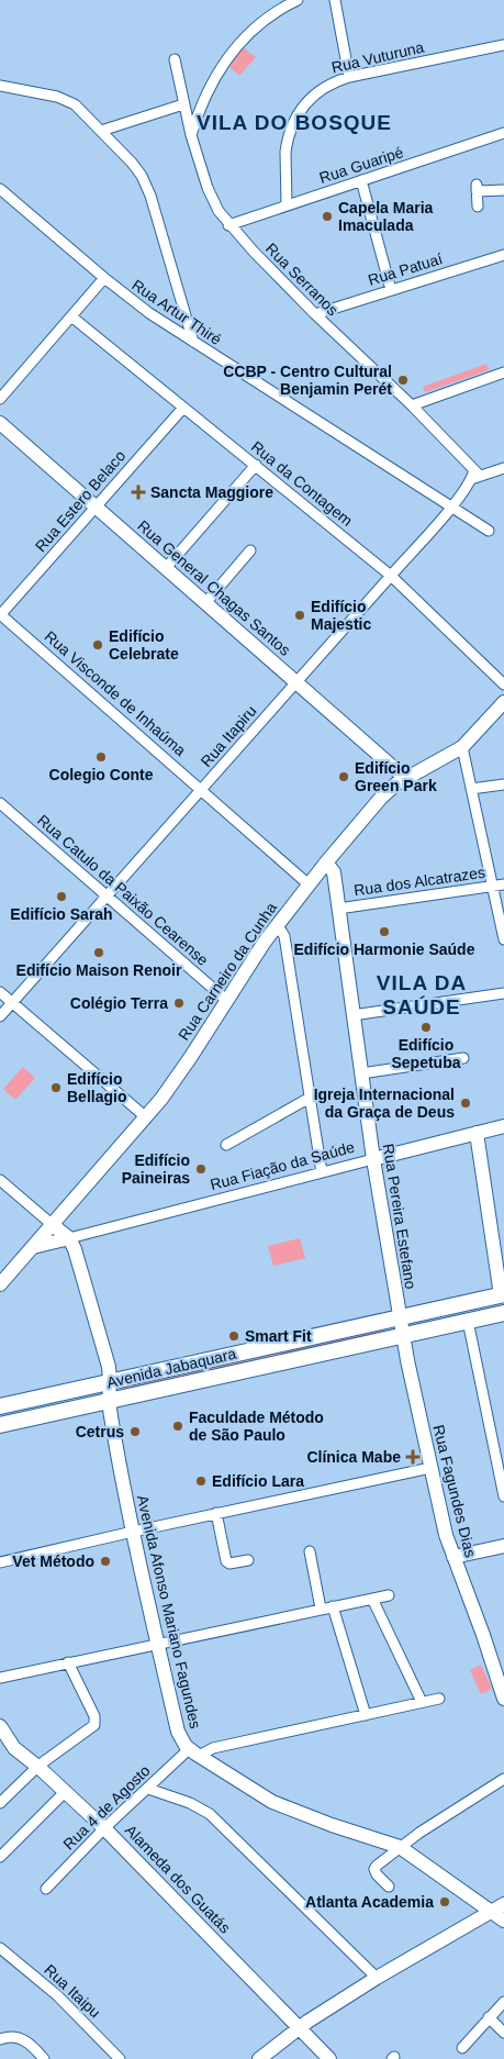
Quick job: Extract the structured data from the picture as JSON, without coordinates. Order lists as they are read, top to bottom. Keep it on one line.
{"streets":{"main road":["Avenida Jabaquara"],"street":["Rua Vuturuna","Rua Guaripé","Rua Patuaí","Rua Serranos","Rua Artur Thiré","Rua da Contagem","Rua Estero Belaco","Rua General Chagas Santos","Rua Visconde de Inhaúma","Rua Itapiru","Rua dos Alcatrazes","Rua Catulo da Paixão Cearense","Rua Carneiro da Cunha","Rua Fiação da Saúde","Rua Pereira Estefano","Rua Fagundes Dias","Avenida Afonso Mariano Fagundes","Rua 4 de Agosto","Alameda dos Guatás","Rua Itaipu"]},"crossings":[["Rua Vuturuna","Rua Guaripé"],["Rua Guaripé","Rua Serranos"],["Rua Patuaí","Rua Serranos"],["Rua Serranos","Rua Itapiru"],["Rua Artur Thiré","Rua Itapiru"],["Rua da Contagem","Rua Estero Belaco"],["Rua da Contagem","Rua Itapiru"],["Rua Estero Belaco","Rua General Chagas Santos"],["Rua Estero Belaco","Rua Visconde de Inhaúma"],["Rua General Chagas Santos","Rua Itapiru"],["Rua General Chagas Santos","Rua Carneiro da Cunha"],["Rua Visconde de Inhaúma","Rua Itapiru"],["Rua Visconde de Inhaúma","Rua Carneiro da Cunha"],["Rua Itapiru","Rua Catulo da Paixão Cearense"],["Rua dos Alcatrazes","Rua Pereira Estefano"],["Rua Catulo da Paixão Cearense","Rua Carneiro da Cunha"],["Rua Carneiro da Cunha","Rua Fiação da Saúde"],["Rua Carneiro da Cunha","Rua Pereira Estefano"],["Rua Carneiro da Cunha","Avenida Afonso Mariano Fagundes"],["Rua Fiação da Saúde","Rua Pereira Estefano"],["Rua Fiação da Saúde","Avenida Afonso Mariano Fagundes"],["Rua Pereira Estefano","Avenida Jabaquara"],["Rua Pereira Estefano","Rua Fagundes Dias"],["Avenida Jabaquara","Rua Fagundes Dias"],["Avenida Jabaquara","Avenida Afonso Mariano Fagundes"],["Avenida Afonso Mariano Fagundes","Rua 4 de Agosto"],["Rua 4 de Agosto","Alameda dos Guatás"]],"districts":["VILA DO BOSQUE","VILA DA SAÚDE"],"places":{"other":["Capela Maria Imaculada","CCBP - Centro Cultural Benjamin Perét","Edifício Majestic","Edifício Celebrate","Colegio Conte","Edifício Green Park","Edifício Sarah","Edifício Harmonie Saúde","Edifício Maison Renoir","Colégio Terra","Edifício Sepetuba","Edifício Bellagio","Igreja Internacional da Graça de Deus","Edifício Paineiras","Smart Fit","Faculdade Método de São Paulo","Cetrus","Edifício Lara","Vet Método","Atlanta Academia"],"health":["Sancta Maggiore","Clínica Mabe"]}}
